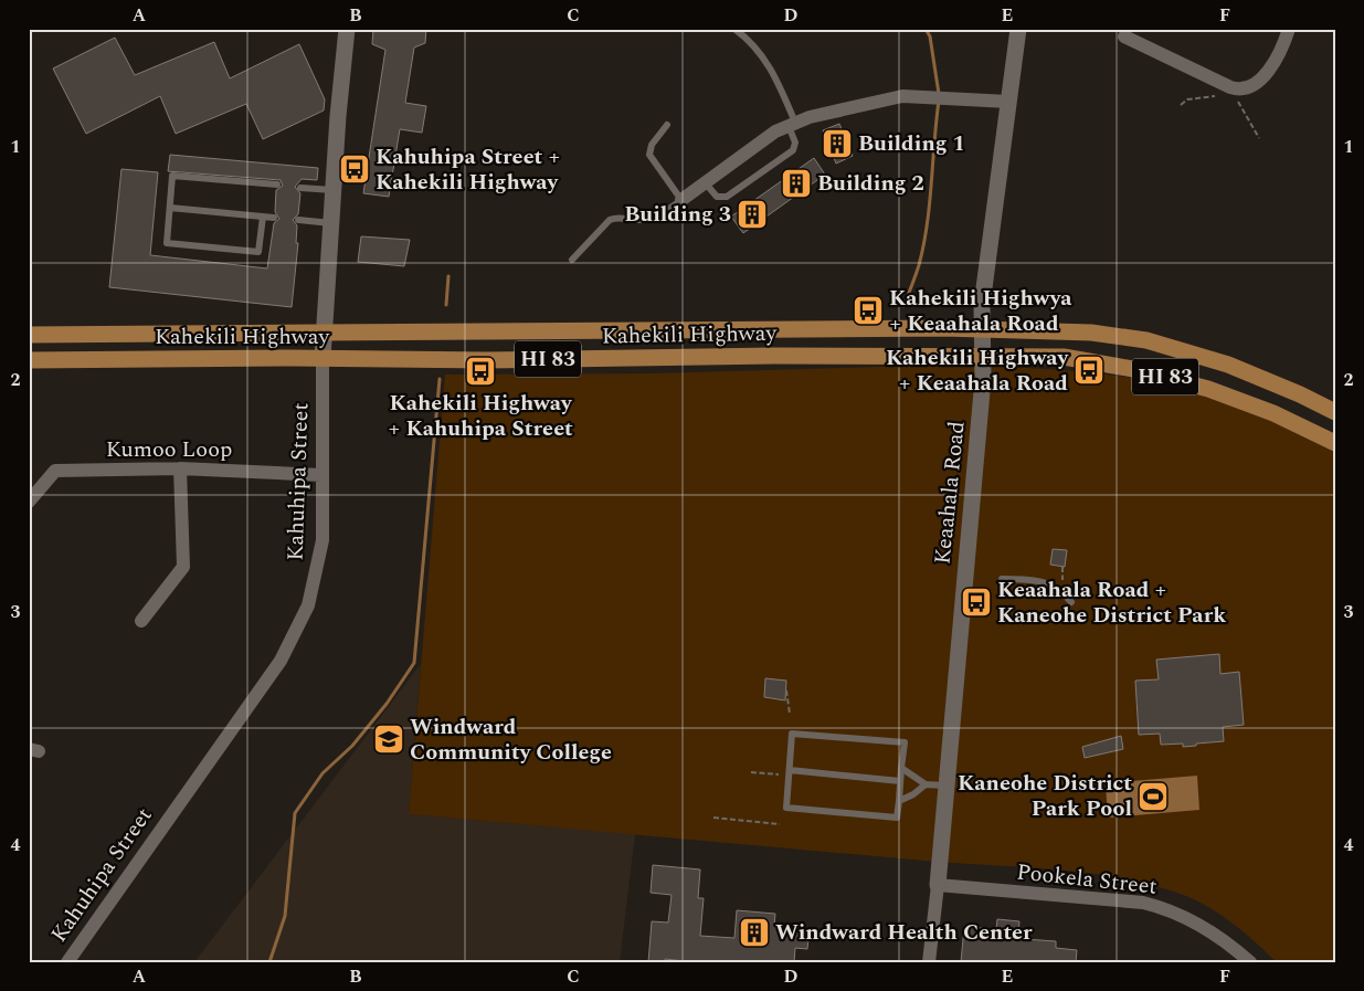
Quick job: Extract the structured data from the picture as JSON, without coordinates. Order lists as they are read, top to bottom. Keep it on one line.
{"streets":{"main road":["Kahekili Highway","HI 83"],"street":["Kumoo Loop","Kahuhipa Street","Keaahala Road","Pookela Street"]},"crossings":[["Kahekili Highway","Kahuhipa Street"],["Kahekili Highway","Keaahala Road"],["Kumoo Loop","Kahuhipa Street"],["Keaahala Road","Pookela Street"]],"places":{"building":["Building 1","Building 2","Building 3","Windward Health Center"],"bus stop":["Kahuhipa Street + Kahekili Highway","Kahekili Highwya + Keaahala Road","Kahekili Highway + Keaahala Road","Kahekili Highway + Kahuhipa Street","Keaahala Road + Kaneohe District Park"],"school or university":["Windward Community College"],"sports":["Kaneohe District Park Pool"]},"grid":{"columns":["A","B","C","D","E","F"],"rows":["1","2","3","4"]}}
